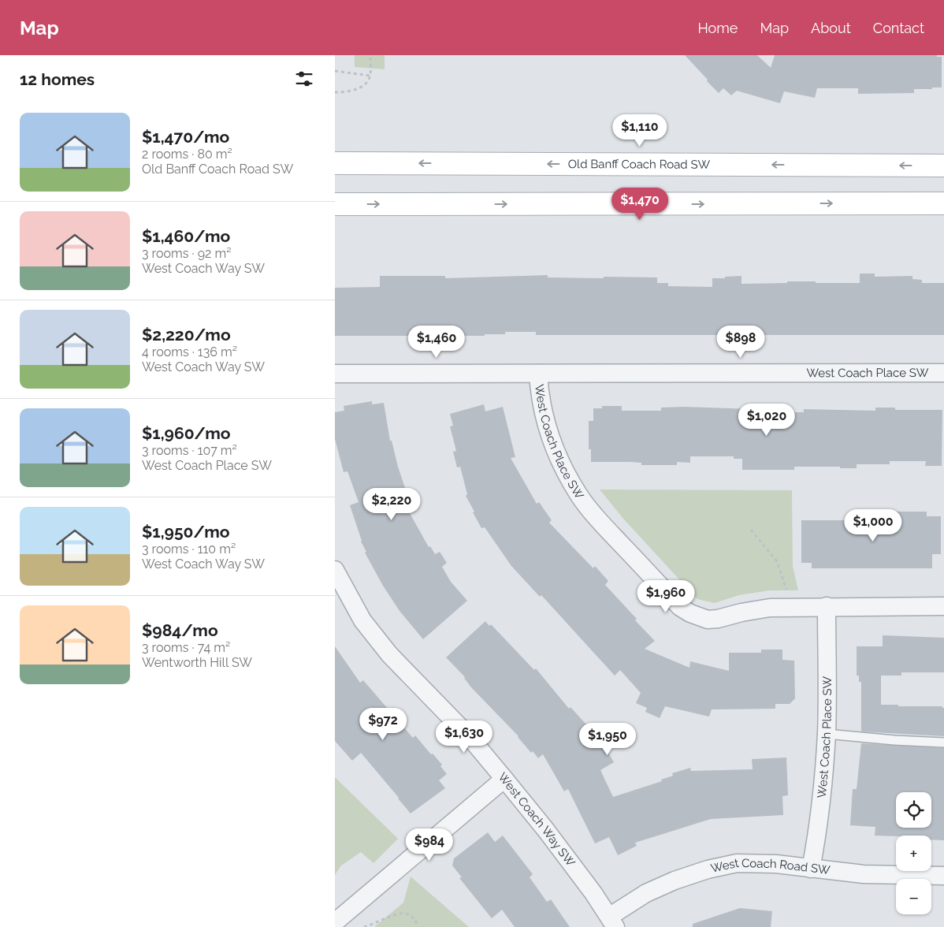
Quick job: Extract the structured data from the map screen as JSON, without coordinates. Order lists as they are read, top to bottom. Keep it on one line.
{"streets":{"main road":["Old Banff Coach Road SW"],"street":["West Coach Place SW","West Coach Way SW","West Coach Road SW"]},"crossings":[["West Coach Place SW","West Coach Road SW"],["West Coach Way SW","West Coach Road SW"]],"page":{"header":"Map","nav":["Home","Map","About","Contact"],"heading":"12 homes","list":[{"name":"$1,470/mo","note":"2 rooms · 80 m² · Old Banff Coach Road SW"},{"name":"$1,460/mo","note":"3 rooms · 92 m² · West Coach Way SW"},{"name":"$2,220/mo","note":"4 rooms · 136 m² · West Coach Way SW"},{"name":"$1,960/mo","note":"3 rooms · 107 m² · West Coach Place SW"},{"name":"$1,950/mo","note":"3 rooms · 110 m² · West Coach Way SW"},{"name":"$984/mo","note":"3 rooms · 74 m² · Wentworth Hill SW"}],"price":["$1,110","$1,470","$1,460","$898","$1,020","$2,220","$1,000","$1,960","$972","$1,630","$1,950","$984"],"map_buttons":["+","−"]}}
